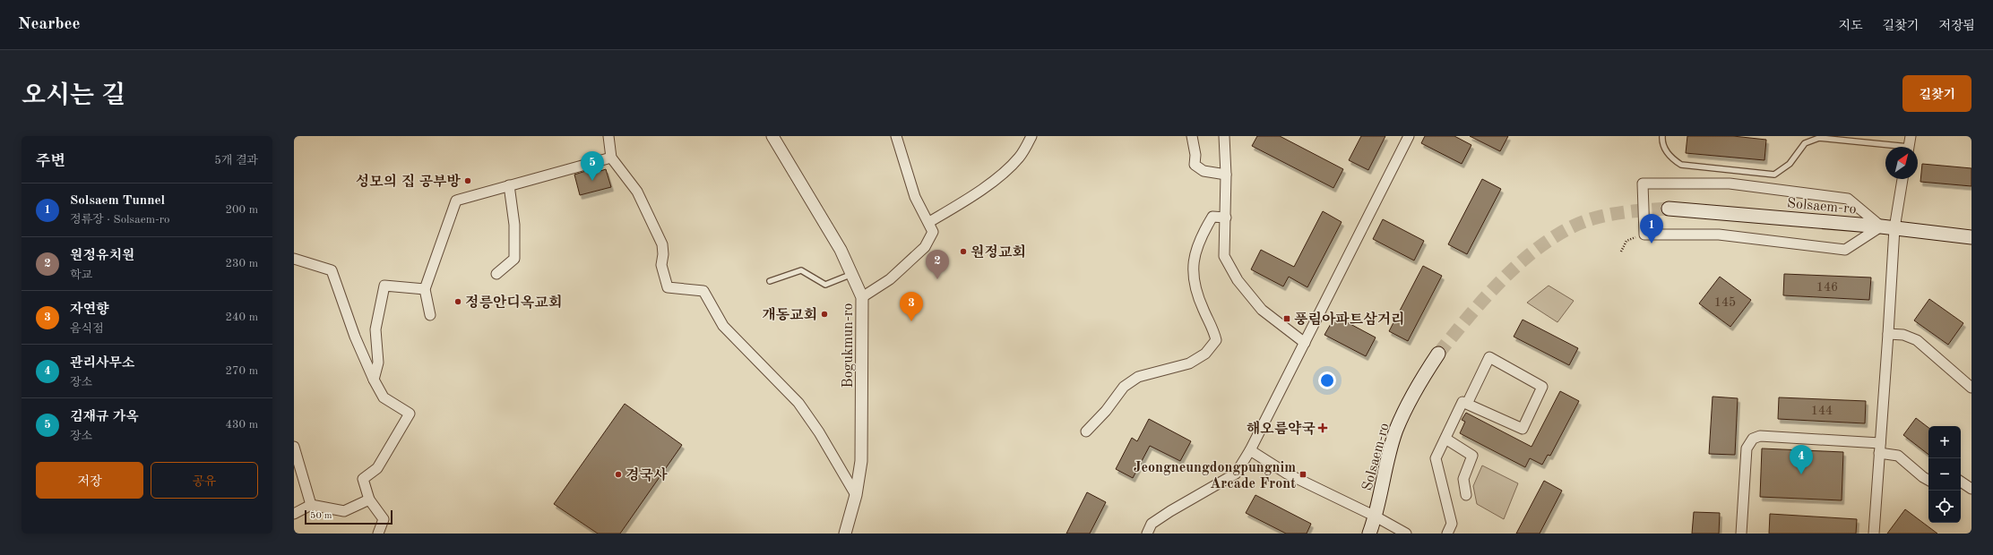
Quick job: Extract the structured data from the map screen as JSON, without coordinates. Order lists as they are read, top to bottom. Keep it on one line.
{"streets":{"main road":["Solsaem-ro"],"street":["Bogukmun-ro"]},"places":{"other":["성모의 집 공부방","원정교회","정릉안디옥교회","개동교회","경국사"],"transit":["풍림아파트삼거리","Jeongneungdongpungnim Arcade Front"],"health":["해오름약국"]},"house_numbers":["146","145","144"],"scale_bar":"50 m","north":"top right","page":{"header":"Nearbee","nav":["지도","길찾기","저장됨"],"title":"오시는 길","buttons":["길찾기",["저장","공유"]],"heading":["주변","5개 결과"],"pins":["5","1","2","3","4"],"list":[{"mark":"1","name":"Solsaem Tunnel","note":"정류장 · Solsaem-ro","value":"200 m"},{"mark":"2","name":"원정유치원","note":"학교","value":"230 m"},{"mark":"3","name":"자연향","note":"음식점","value":"240 m"},{"mark":"4","name":"관리사무소","note":"장소","value":"270 m"},{"mark":"5","name":"김재규 가옥","note":"장소","value":"430 m"}],"map_buttons":["+","−"],"scale":"50 m"}}
